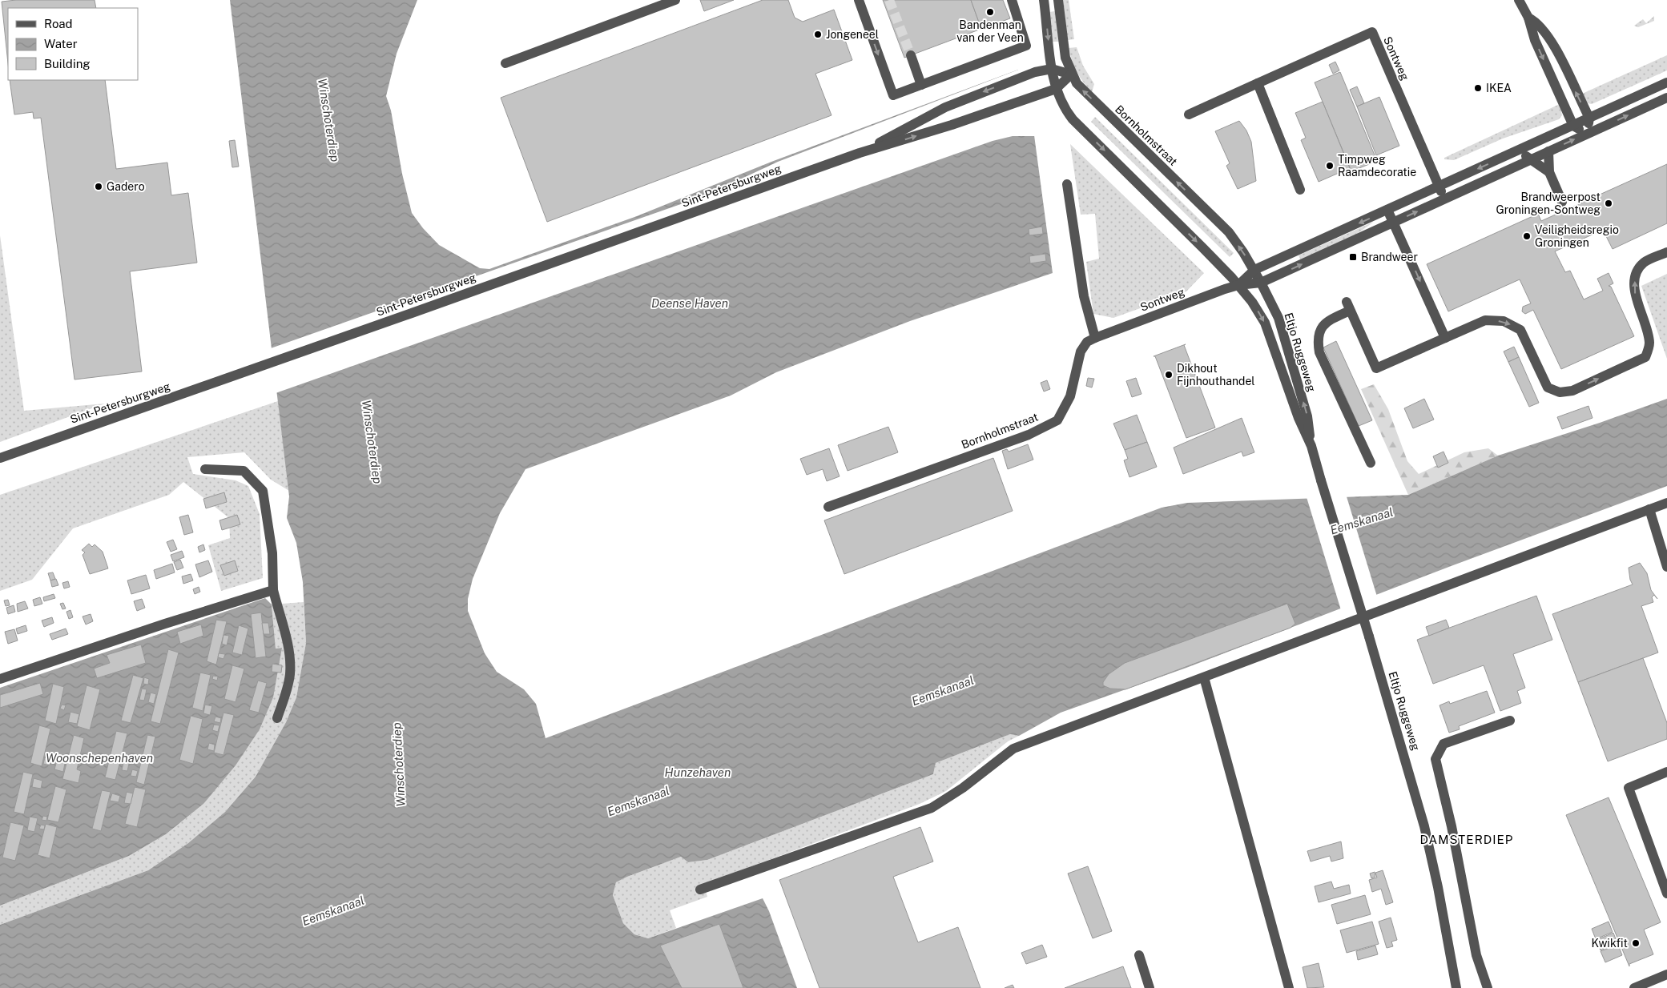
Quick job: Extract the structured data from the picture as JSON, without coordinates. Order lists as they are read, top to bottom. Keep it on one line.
{"streets":{"street":["Sontweg","Bornholmstraat","Sint-Petersburgweg","Eltjo Ruggeweg"]},"crossings":[["Sontweg","Bornholmstraat"],["Sontweg","Eltjo Ruggeweg"],["Bornholmstraat","Sint-Petersburgweg"],["Bornholmstraat","Eltjo Ruggeweg"]],"districts":["DAMSTERDIEP"],"water":["Winschoterdiep","Deense Haven","Eemskanaal","Woonschepenhaven","Hunzehaven"],"places":{"other":["Bandenman van der Veen","Jongeneel","IKEA","Timpweg Raamdecoratie","Gadero","Brandweerpost Groningen-Sontweg","Veiligheidsregio Groningen","Dikhout Fijnhouthandel","Kwikfit"],"transit":["Brandweer"]},"legend":["Road","Water","Building"]}
